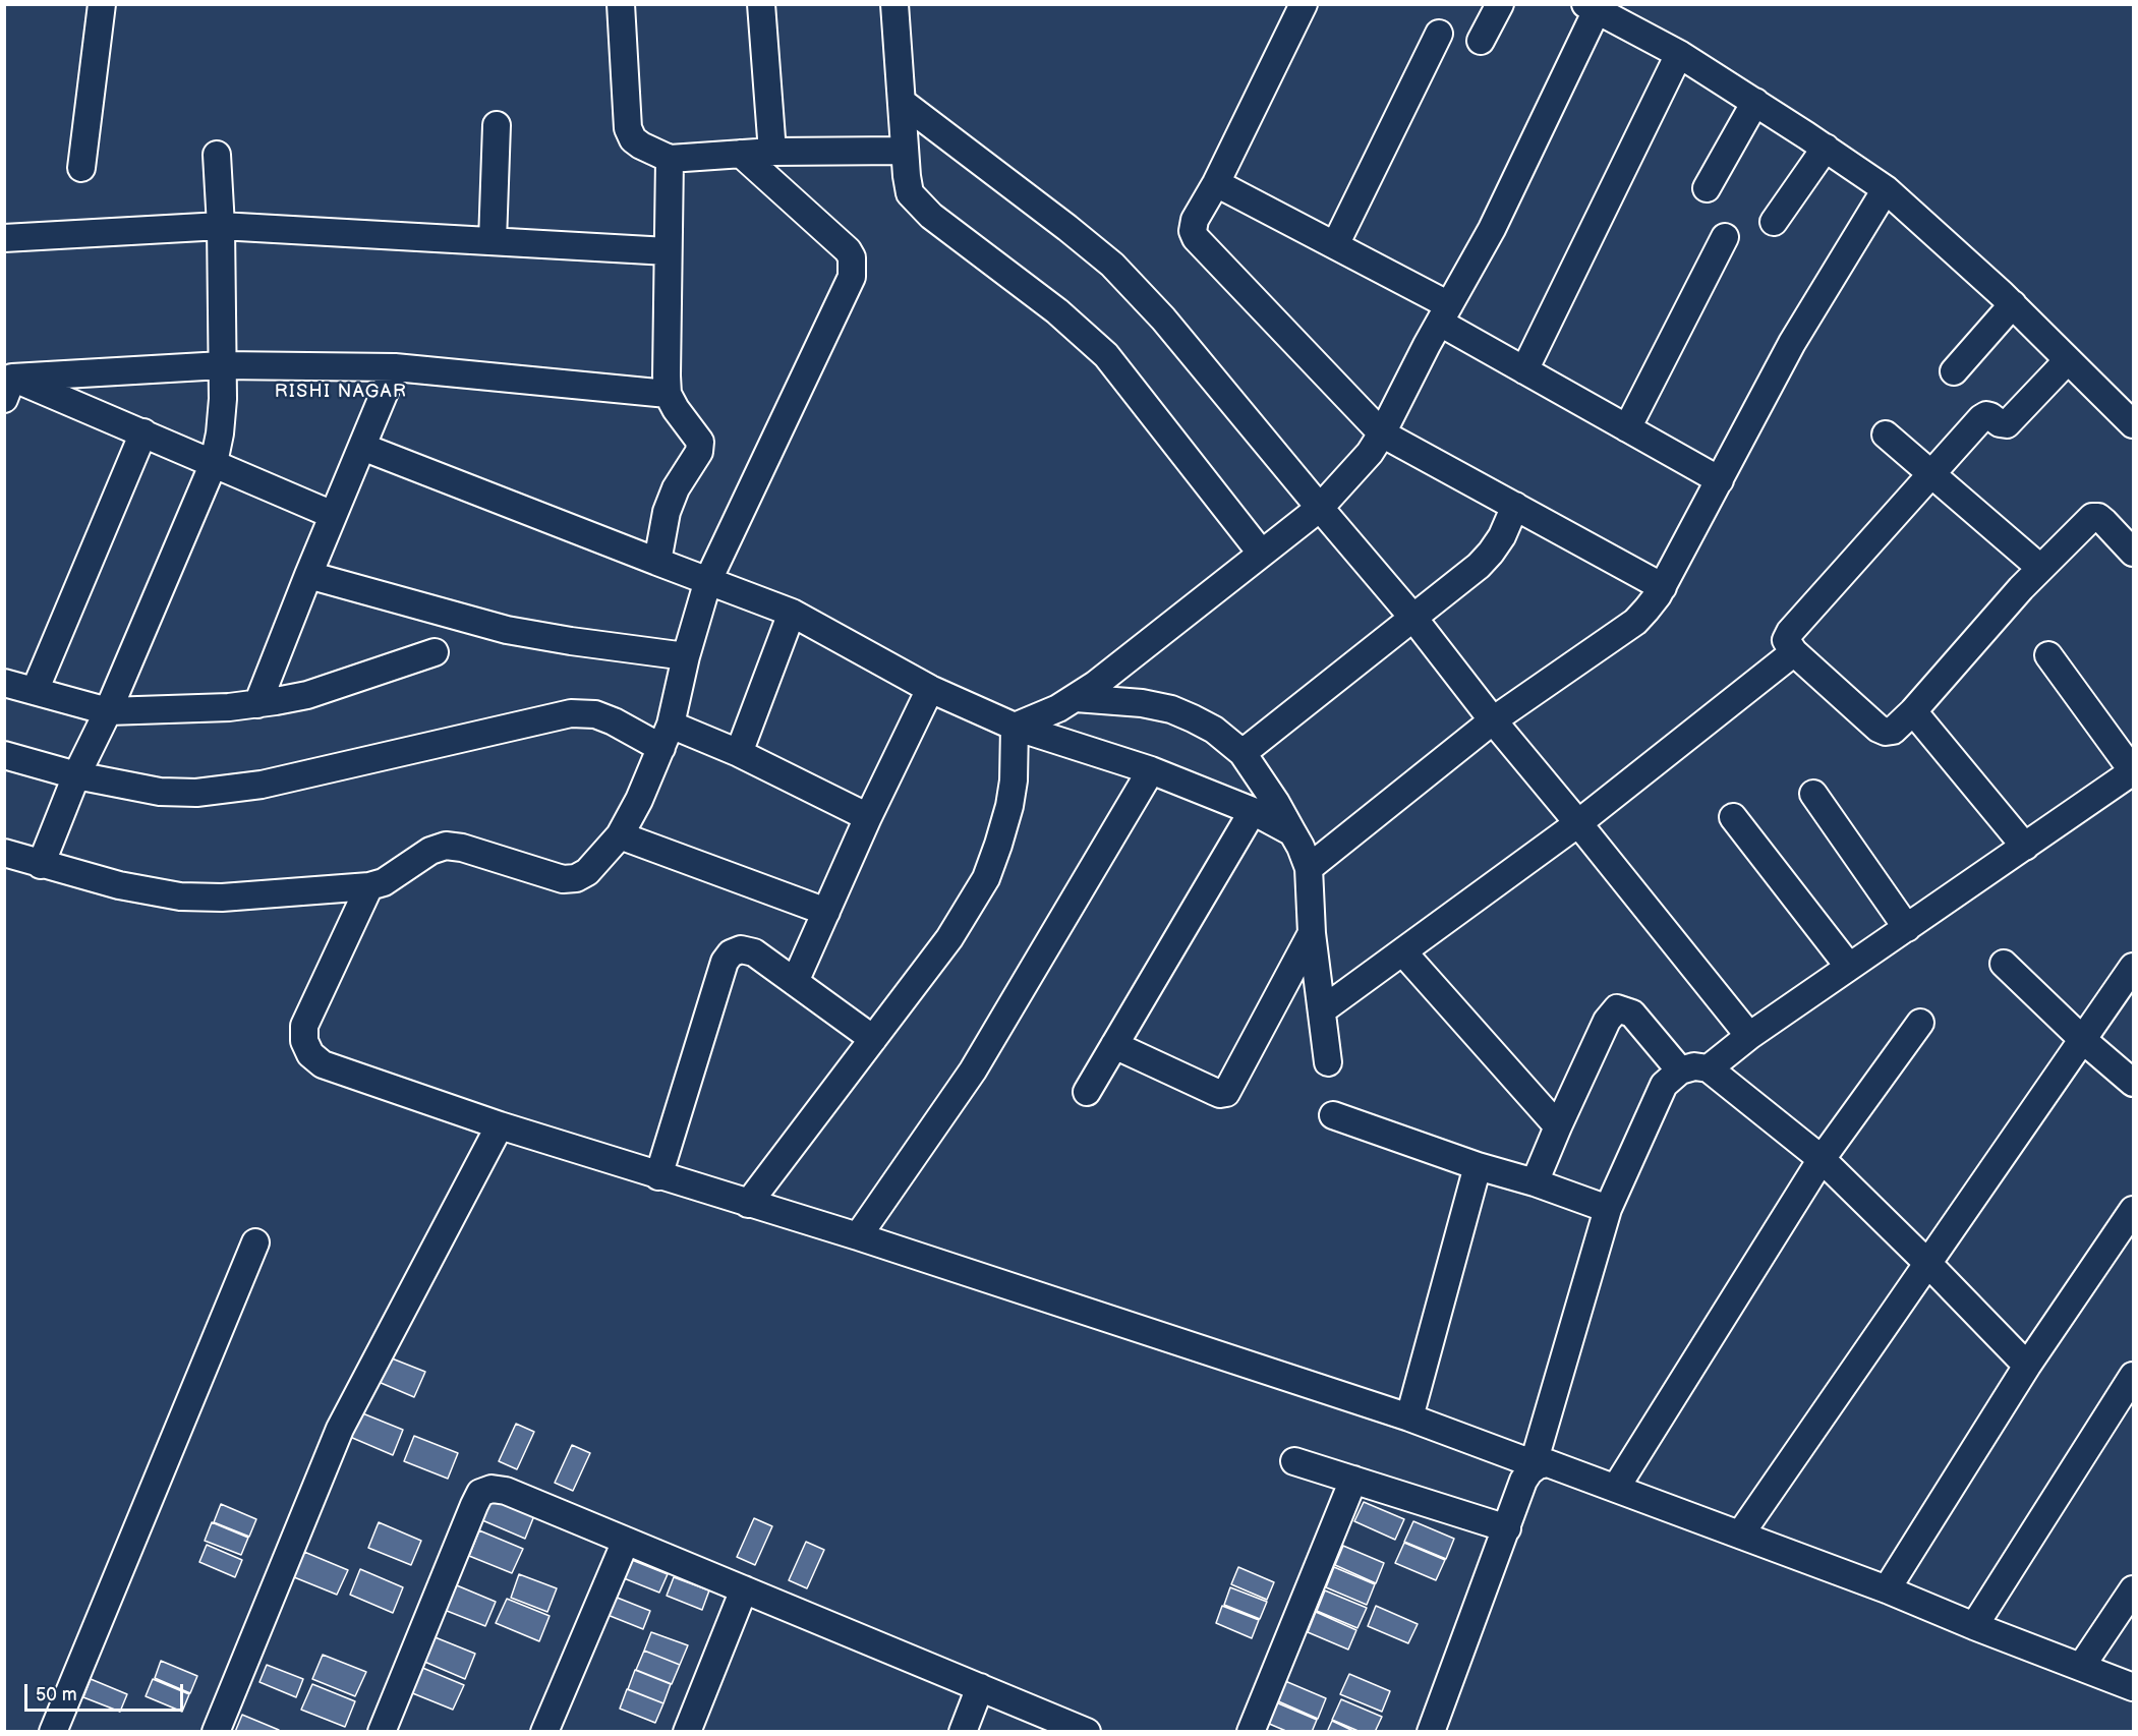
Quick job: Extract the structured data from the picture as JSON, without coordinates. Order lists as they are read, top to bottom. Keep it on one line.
{"districts":["RISHI NAGAR"],"scale_bar":"50 m"}
